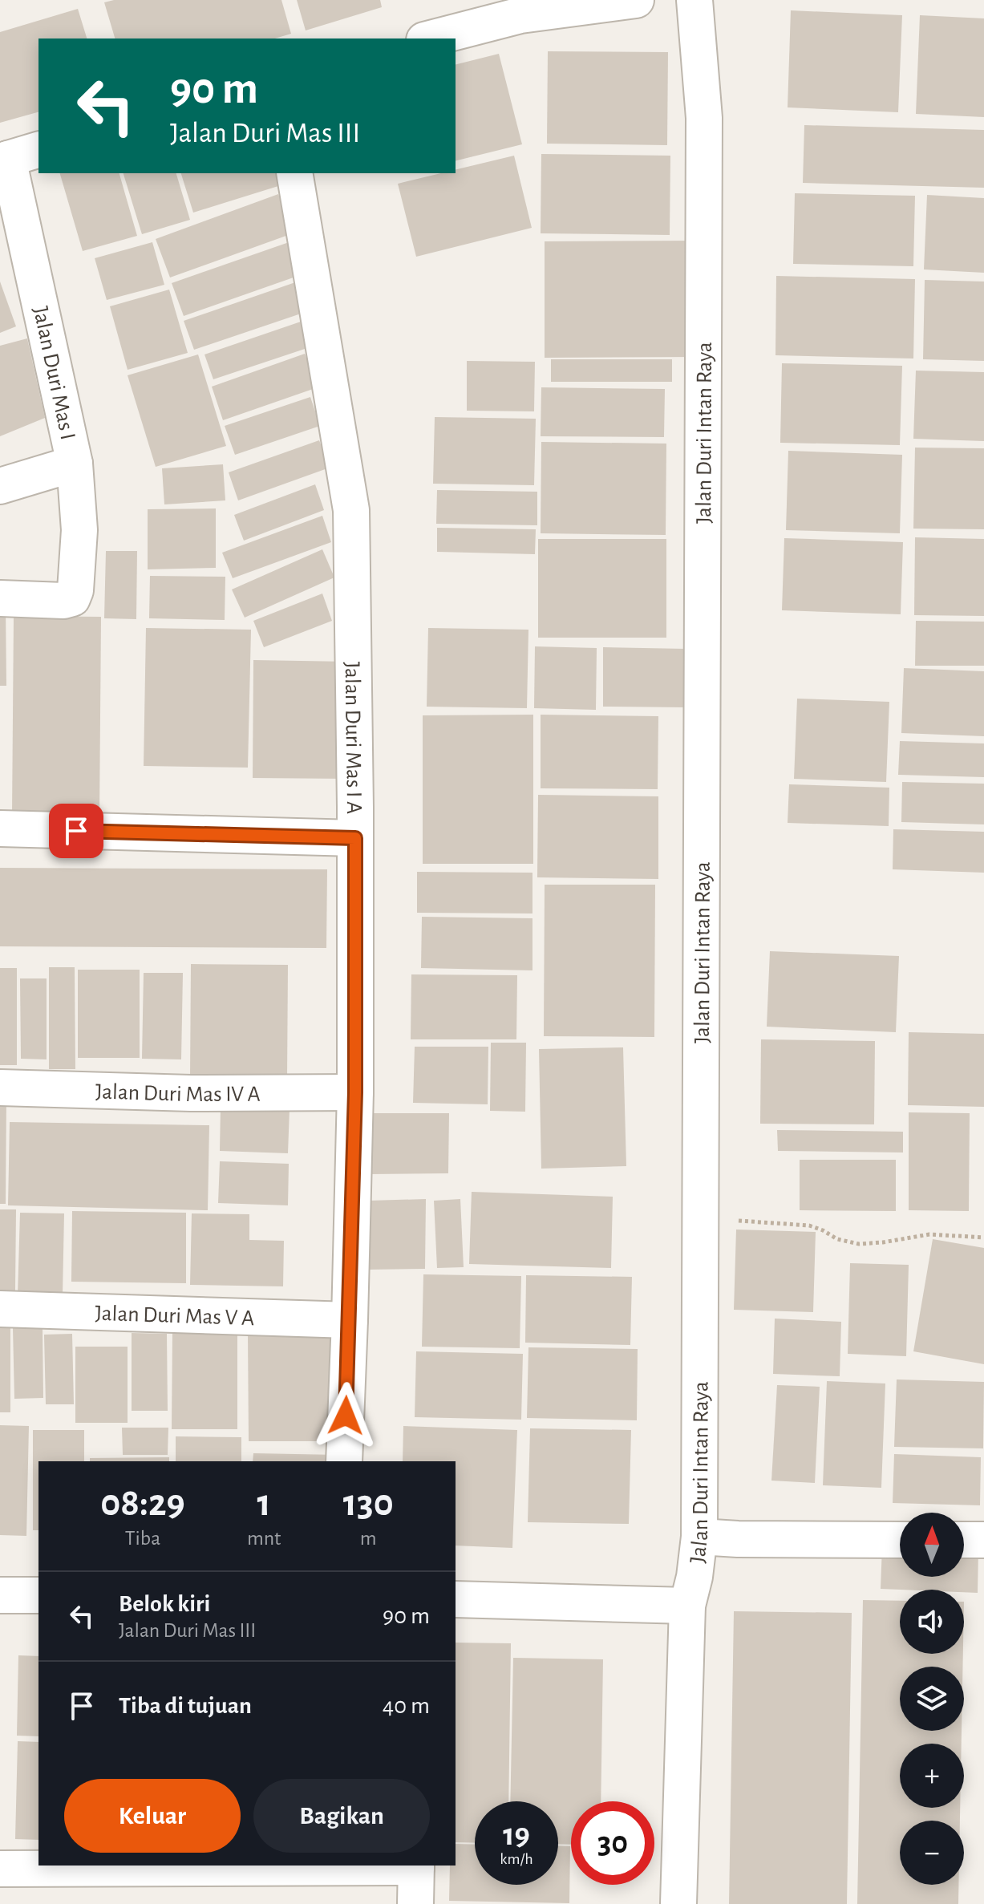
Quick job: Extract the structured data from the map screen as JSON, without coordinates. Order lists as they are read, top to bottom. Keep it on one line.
{"streets":{"street":["Jalan Duri Mas I","Jalan Duri Intan Raya","Jalan Duri Mas I A","Jalan Duri Mas IV A","Jalan Duri Mas V A"]},"crossings":[["Jalan Duri Mas I A","Jalan Duri Mas IV A"],["Jalan Duri Mas I A","Jalan Duri Mas V A"]],"north":"top","page":{"turn":["90 m","Jalan Duri Mas III"],"eta":["08:29","Tiba","1","mnt","130","m"],"map_buttons":["+","−"],"list":[{"name":"Belok kiri","note":"Jalan Duri Mas III","value":"90 m"},{"name":"Tiba di tujuan","value":"40 m"}],"buttons":["Keluar","Bagikan"],"speed":"19 km/h","limit":"30"}}
